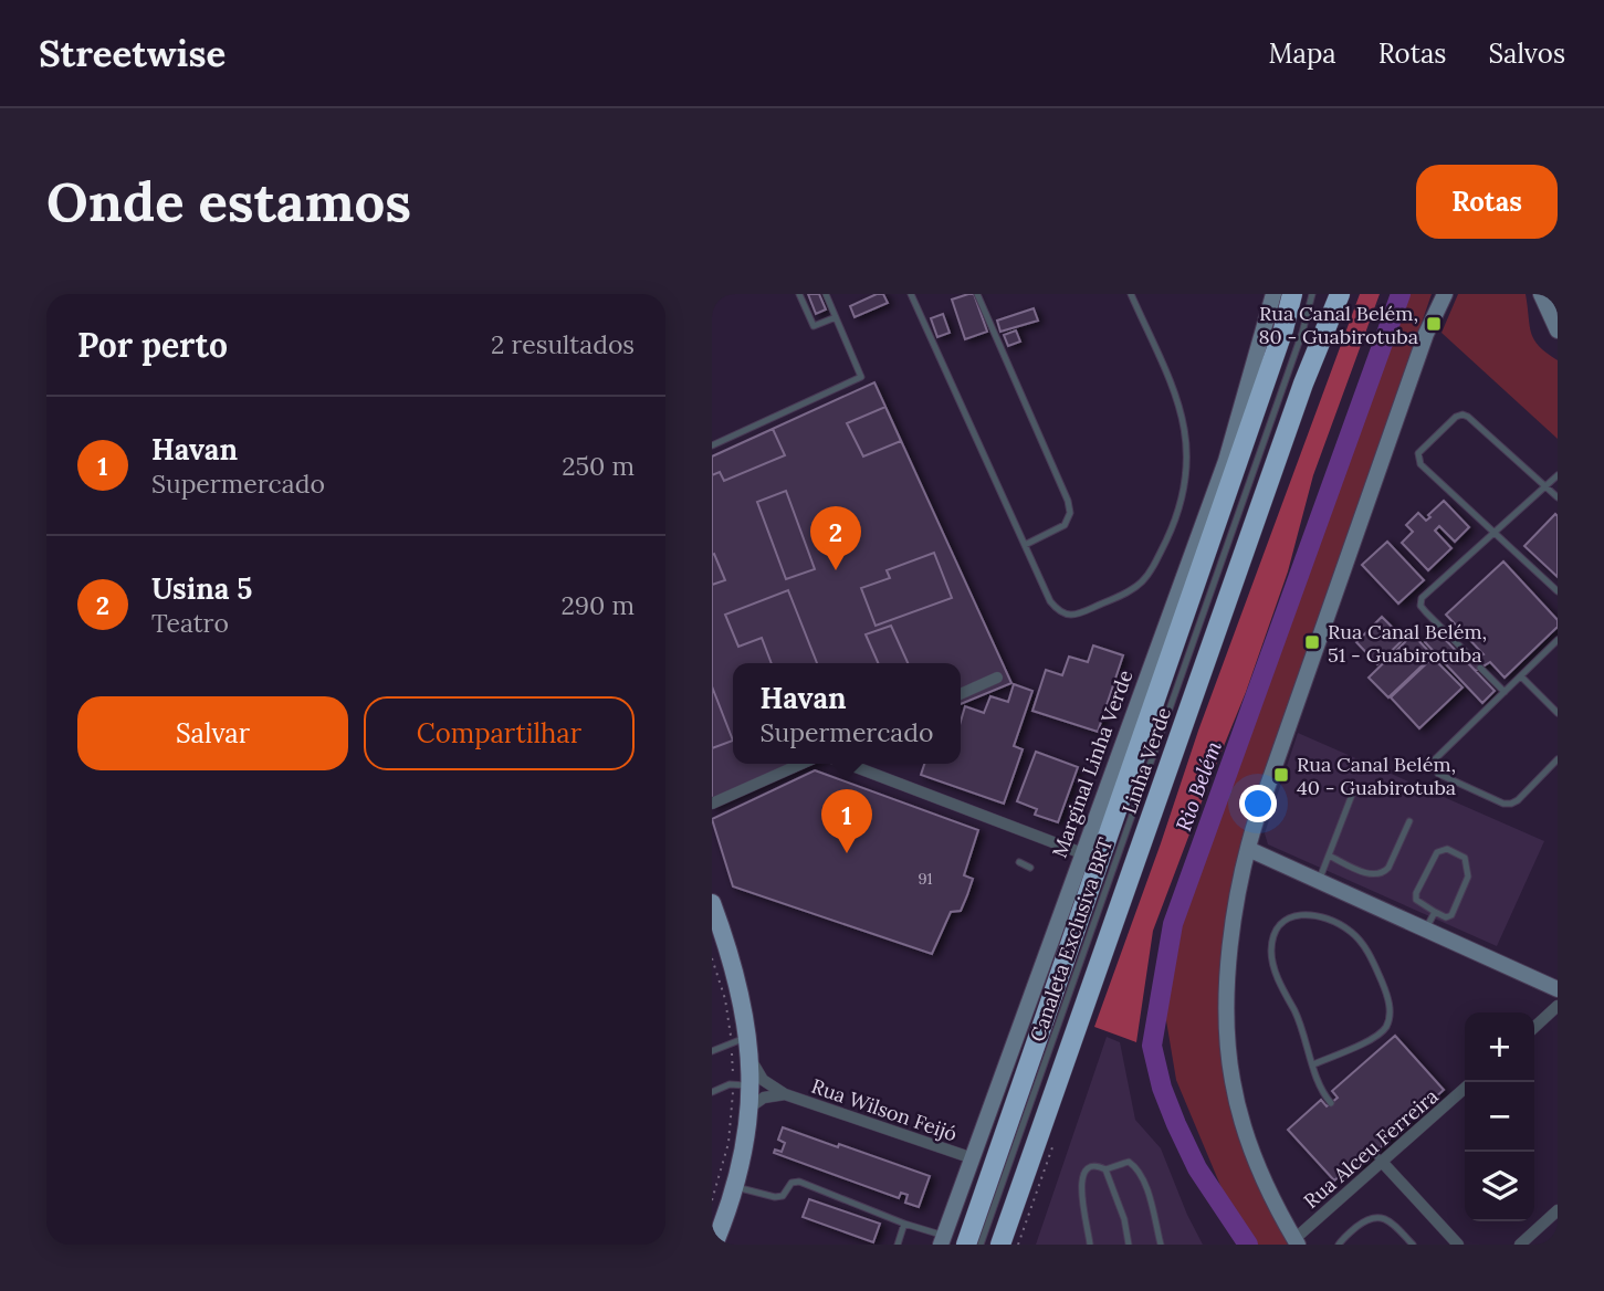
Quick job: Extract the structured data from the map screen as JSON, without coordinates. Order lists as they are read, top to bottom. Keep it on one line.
{"streets":{"highway":["Linha Verde"],"street":["Marginal Linha Verde","Rua Wilson Feijó","Rua Alceu Ferreira"],"lane":["Canaleta Exclusiva BRT"]},"crossings":[["Marginal Linha Verde","Rua Wilson Feijó"]],"water":["Rio Belém"],"places":{"transit":["Rua Canal Belém, 80 - Guabirotuba","Rua Canal Belém, 51 - Guabirotuba","Rua Canal Belém, 40 - Guabirotuba"]},"house_numbers":["91"],"page":{"header":"Streetwise","nav":["Mapa","Rotas","Salvos"],"buttons":["Rotas",["Salvar","Compartilhar"]],"title":"Onde estamos","heading":["Por perto","2 resultados"],"list":[{"mark":"1","name":"Havan","note":"Supermercado","value":"250 m"},{"mark":"2","name":"Usina 5","note":"Teatro","value":"290 m"}],"pins":["2","1"],"popup":["Havan","Supermercado"],"map_buttons":["+","−"]}}
